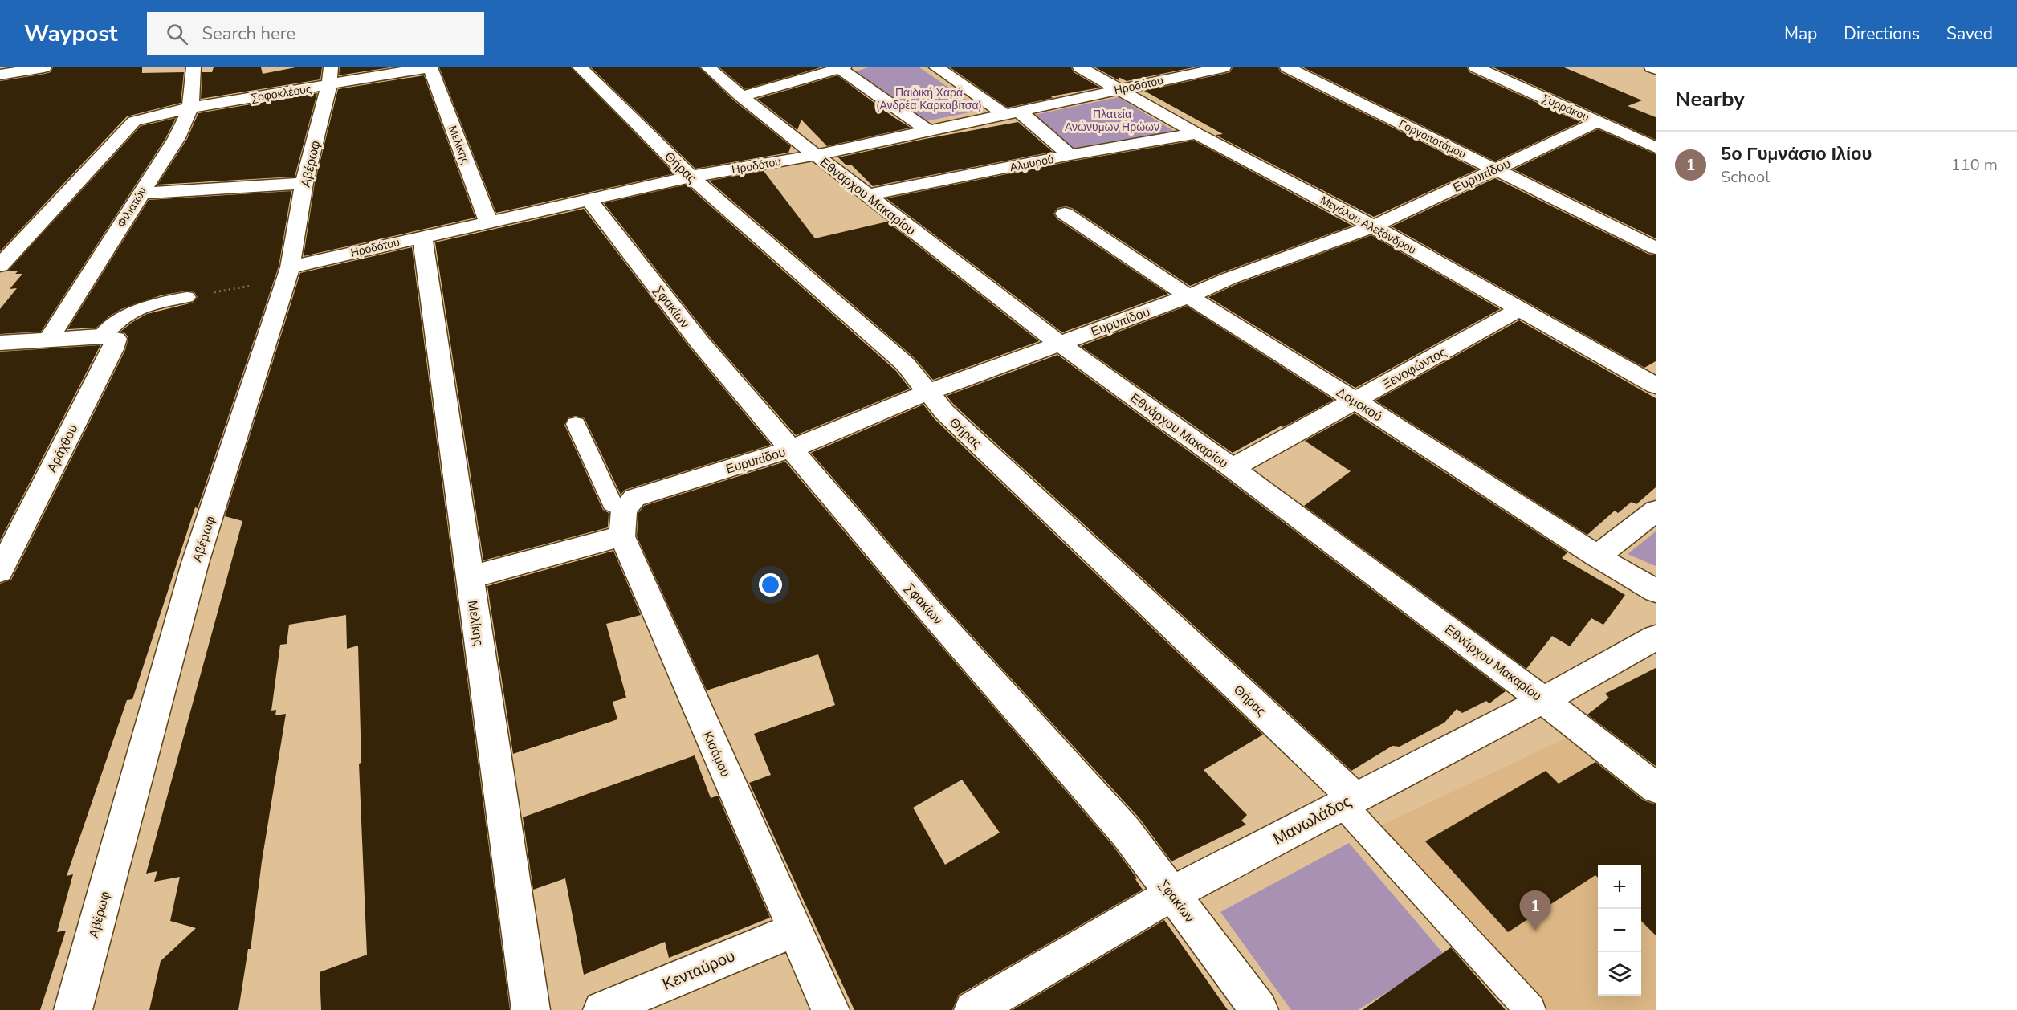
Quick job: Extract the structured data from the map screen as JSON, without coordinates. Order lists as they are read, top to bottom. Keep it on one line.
{"streets":{"street":["Ηροδότου","Σοφοκλέους","Συρράκου","Γοργοποτάμου","Μελίκης","Αλμυρού","Αβέρωφ","Θήρας","Ευρυπίδου","Εθνάρχου Μακαρίου","Φιλιατών","Μεγάλου Αλεξάνδρου","Σφακίων","Ξενοφώντος","Δομοκού","Αράχθου","Κισάμου","Μανωλάδος","Κενταύρου"]},"crossings":[["Ηροδότου","Μελίκης"],["Ηροδότου","Αβέρωφ"],["Ηροδότου","Θήρας"],["Ηροδότου","Εθνάρχου Μακαρίου"],["Ηροδότου","Μεγάλου Αλεξάνδρου"],["Ηροδότου","Σφακίων"],["Σοφοκλέους","Μελίκης"],["Σοφοκλέους","Αβέρωφ"],["Σοφοκλέους","Φιλιατών"],["Συρράκου","Ευρυπίδου"],["Γοργοποτάμου","Ευρυπίδου"],["Μελίκης","Ευρυπίδου"],["Αλμυρού","Εθνάρχου Μακαρίου"],["Αλμυρού","Μεγάλου Αλεξάνδρου"],["Θήρας","Ευρυπίδου"],["Θήρας","Μανωλάδος"],["Ευρυπίδου","Εθνάρχου Μακαρίου"],["Ευρυπίδου","Μεγάλου Αλεξάνδρου"],["Ευρυπίδου","Σφακίων"],["Ευρυπίδου","Δομοκού"],["Ευρυπίδου","Κισάμου"],["Εθνάρχου Μακαρίου","Ξενοφώντος"],["Εθνάρχου Μακαρίου","Μανωλάδος"],["Μεγάλου Αλεξάνδρου","Ξενοφώντος"],["Σφακίων","Μανωλάδος"],["Ξενοφώντος","Δομοκού"],["Κισάμου","Κενταύρου"]],"parks":["Παιδική Χαρά (Ανδρέα Καρκαβίτσα)","Πλατεία Ανώνυμων Ηρώων"],"page":{"header":"Waypost","search":"Search here","nav":["Map","Directions","Saved"],"heading":"Nearby","list":[{"mark":"1","name":"5ο Γυμνάσιο Ιλίου","note":"School","value":"110 m"}],"map_buttons":["+","−"],"pins":"1"}}
